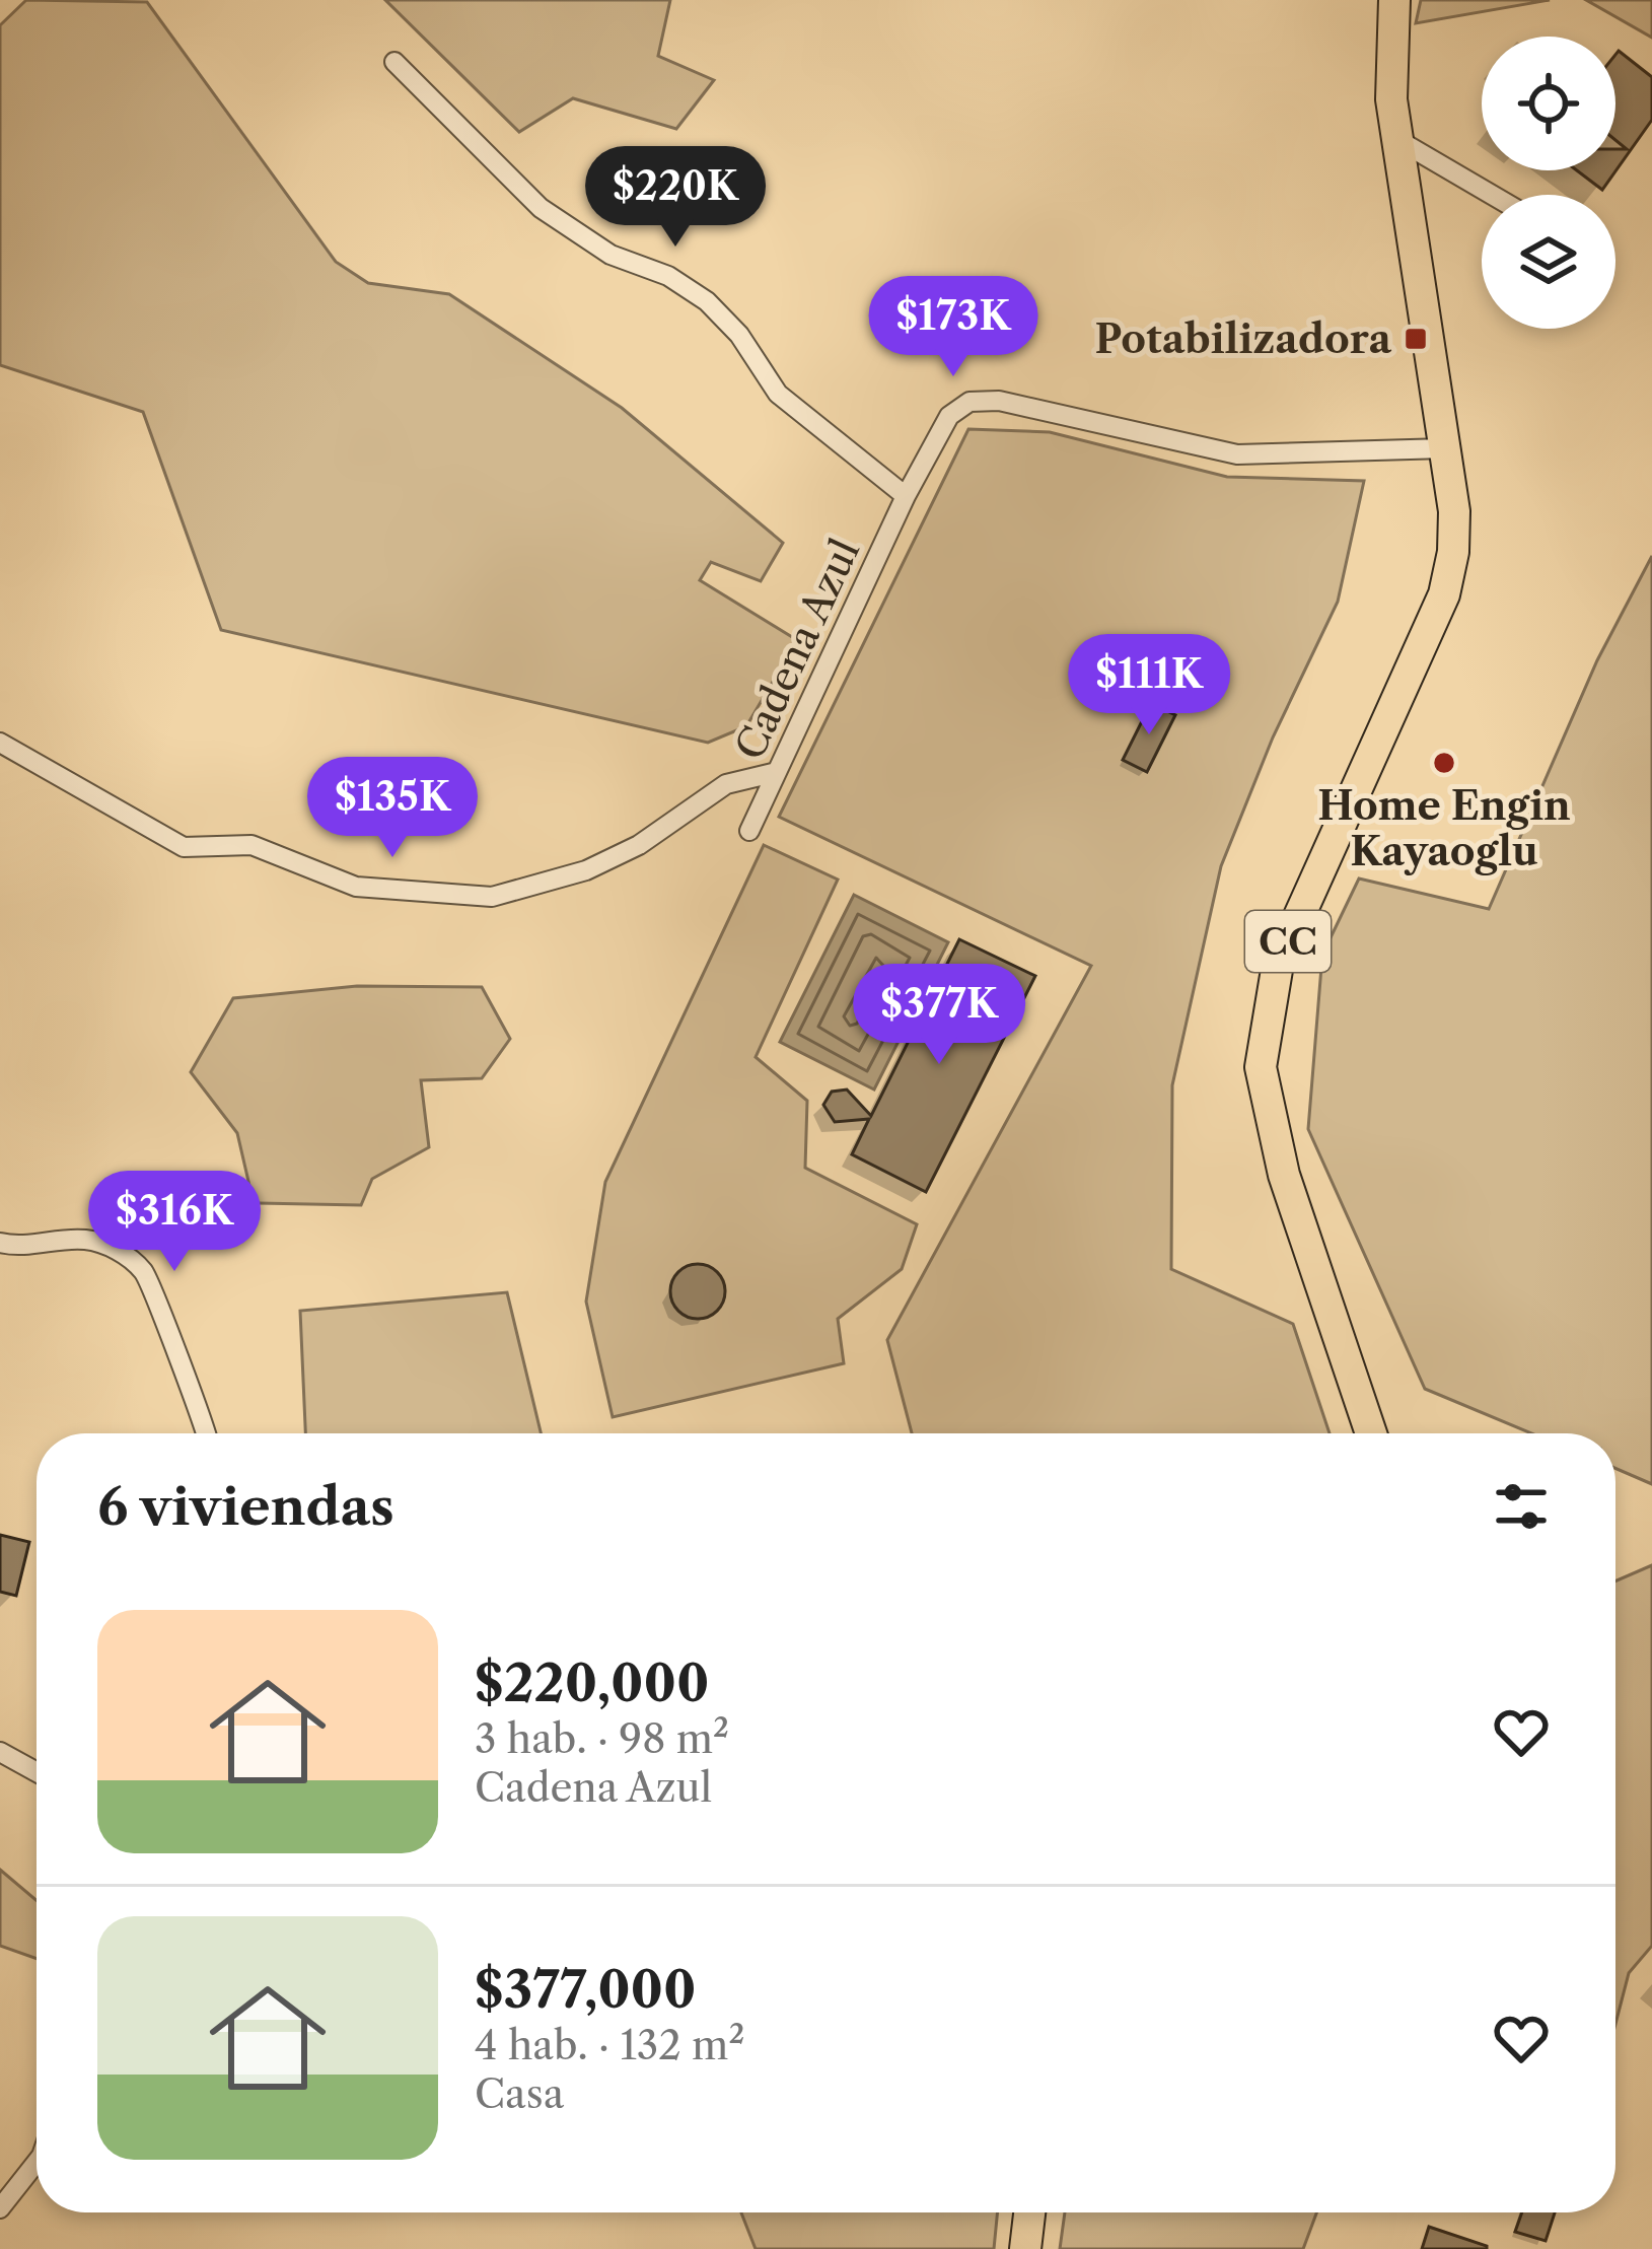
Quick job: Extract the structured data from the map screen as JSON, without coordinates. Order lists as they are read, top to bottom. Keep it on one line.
{"streets":{"main road":["CC"],"street":["Cadena Azul"]},"crossings":[["Cadena Azul","CC"]],"places":{"transit":["Potabilizadora"],"other":["Home Engin Kayaoglu"]},"page":{"price":["$220K","$173K","$111K","$135K","$377K","$316K"],"heading":"6 viviendas","list":[{"name":"$220,000","note":"3 hab. · 98 m² · Cadena Azul"},{"name":"$377,000","note":"4 hab. · 132 m² · Casa"}]}}
